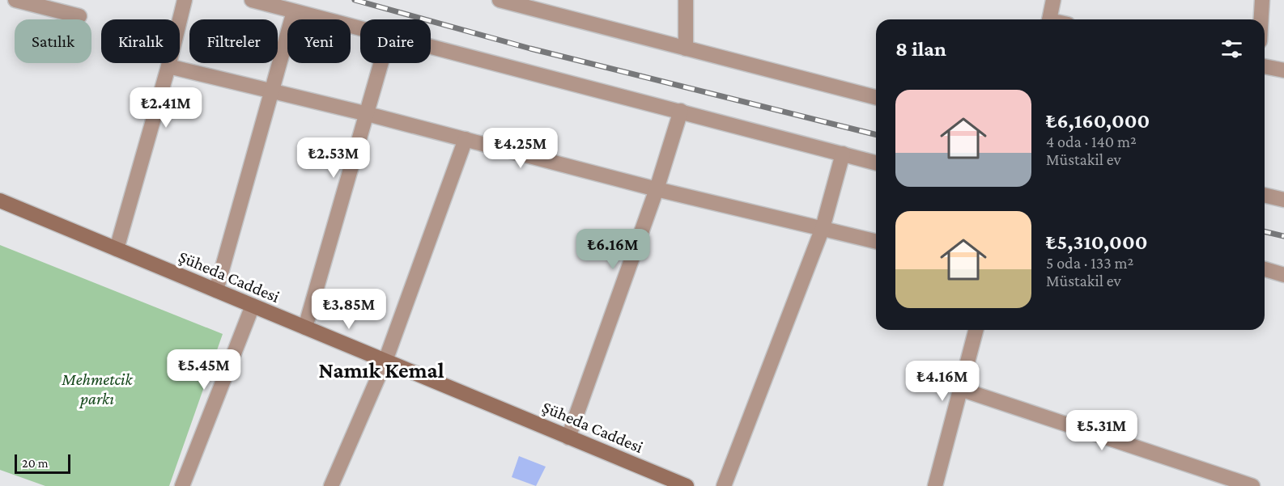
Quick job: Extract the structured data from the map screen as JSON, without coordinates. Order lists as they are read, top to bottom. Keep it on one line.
{"streets":{"main road":["Şüheda Caddesi"]},"districts":["Namık Kemal"],"parks":["Mehmetcik parkı"],"scale_bar":"20 m","page":{"chip":["Satılık","Kiralık","Filtreler","Yeni","Daire"],"heading":"8 ilan","list":[{"name":"₺6,160,000","note":"4 oda · 140 m² · Müstakil ev"},{"name":"₺5,310,000","note":"5 oda · 133 m² · Müstakil ev"}],"price":["₺2.41M","₺4.25M","₺2.53M","₺6.16M","₺3.85M","₺5.45M","₺4.16M","₺5.31M"],"scale":"20 m"}}
